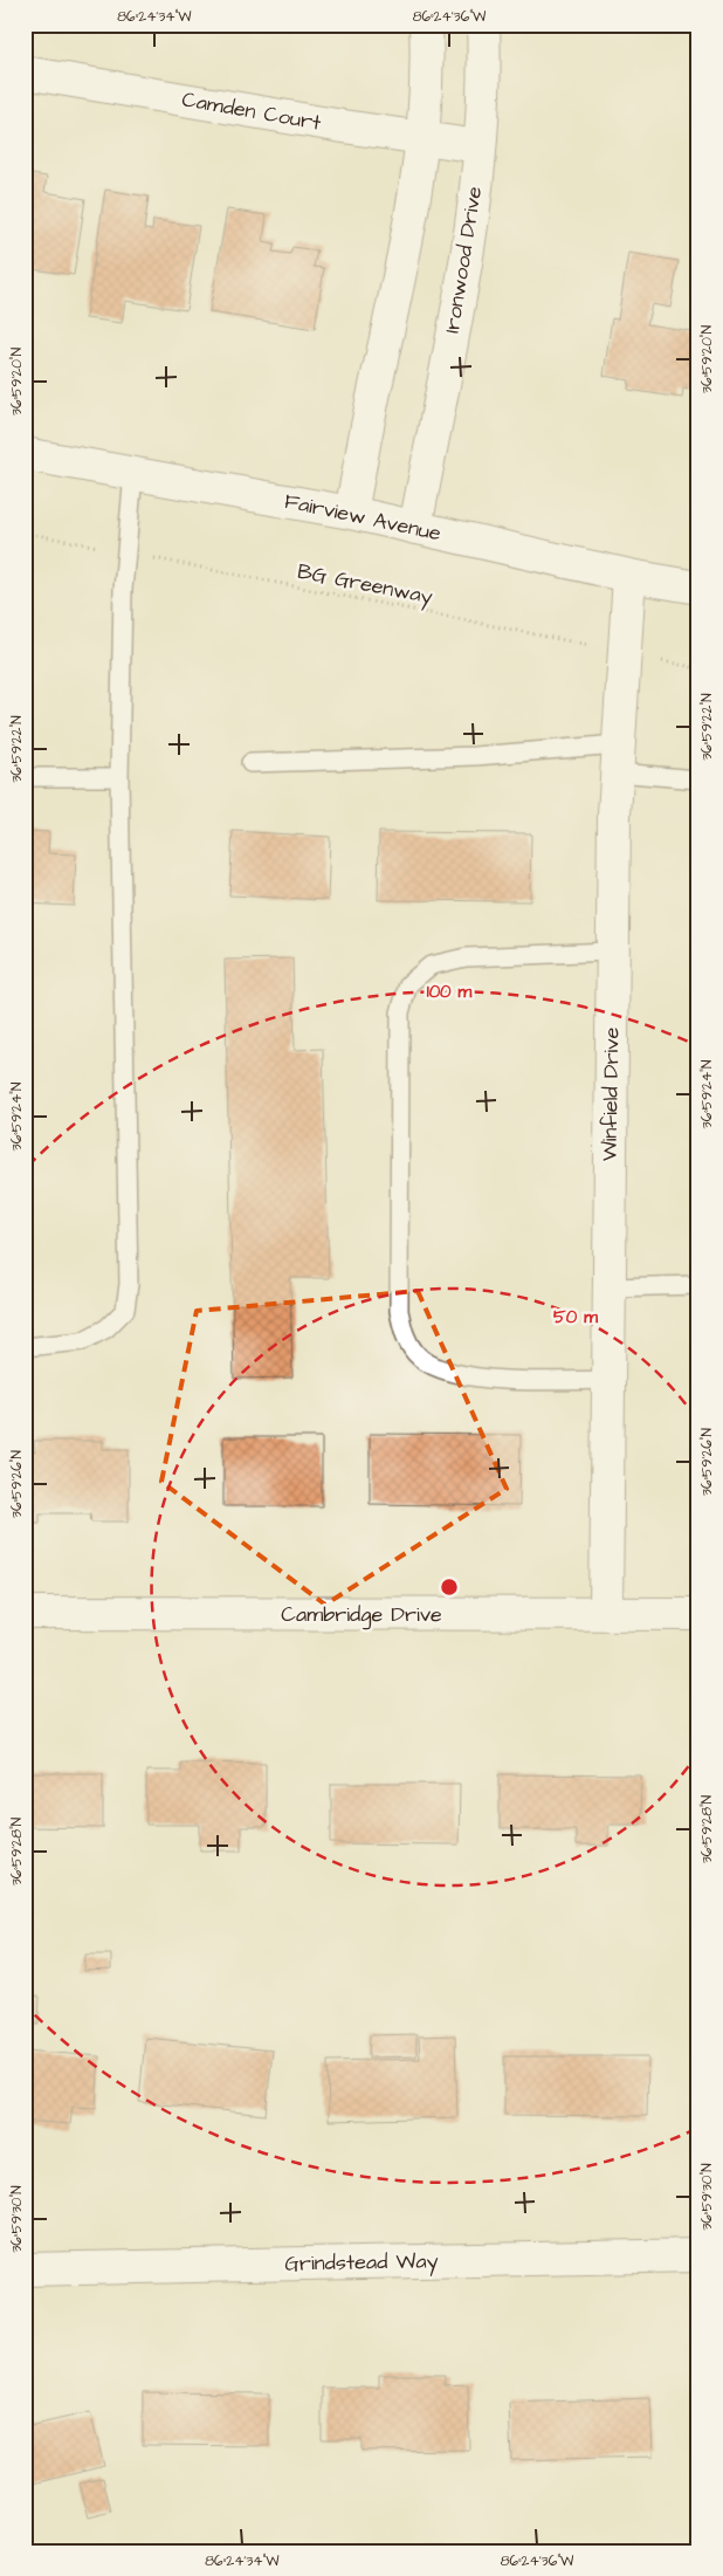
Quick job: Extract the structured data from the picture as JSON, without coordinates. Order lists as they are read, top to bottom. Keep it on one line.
{"streets":{"street":["Camden Court","Ironwood Drive","Fairview Avenue","Winfield Drive","Cambridge Drive","Grindstead Way"],"path":["BG Greenway"]},"crossings":[["Camden Court","Ironwood Drive"],["Ironwood Drive","Fairview Avenue"],["Fairview Avenue","Winfield Drive"],["BG Greenway","Winfield Drive"],["Winfield Drive","Cambridge Drive"]],"coordinates":["86°24'34\"W","86°24'36\"W","36°59'20\"N","36°59'22\"N","36°59'24\"N","36°59'26\"N","36°59'28\"N","36°59'30\"N"],"rings":["100 m","50 m"]}
